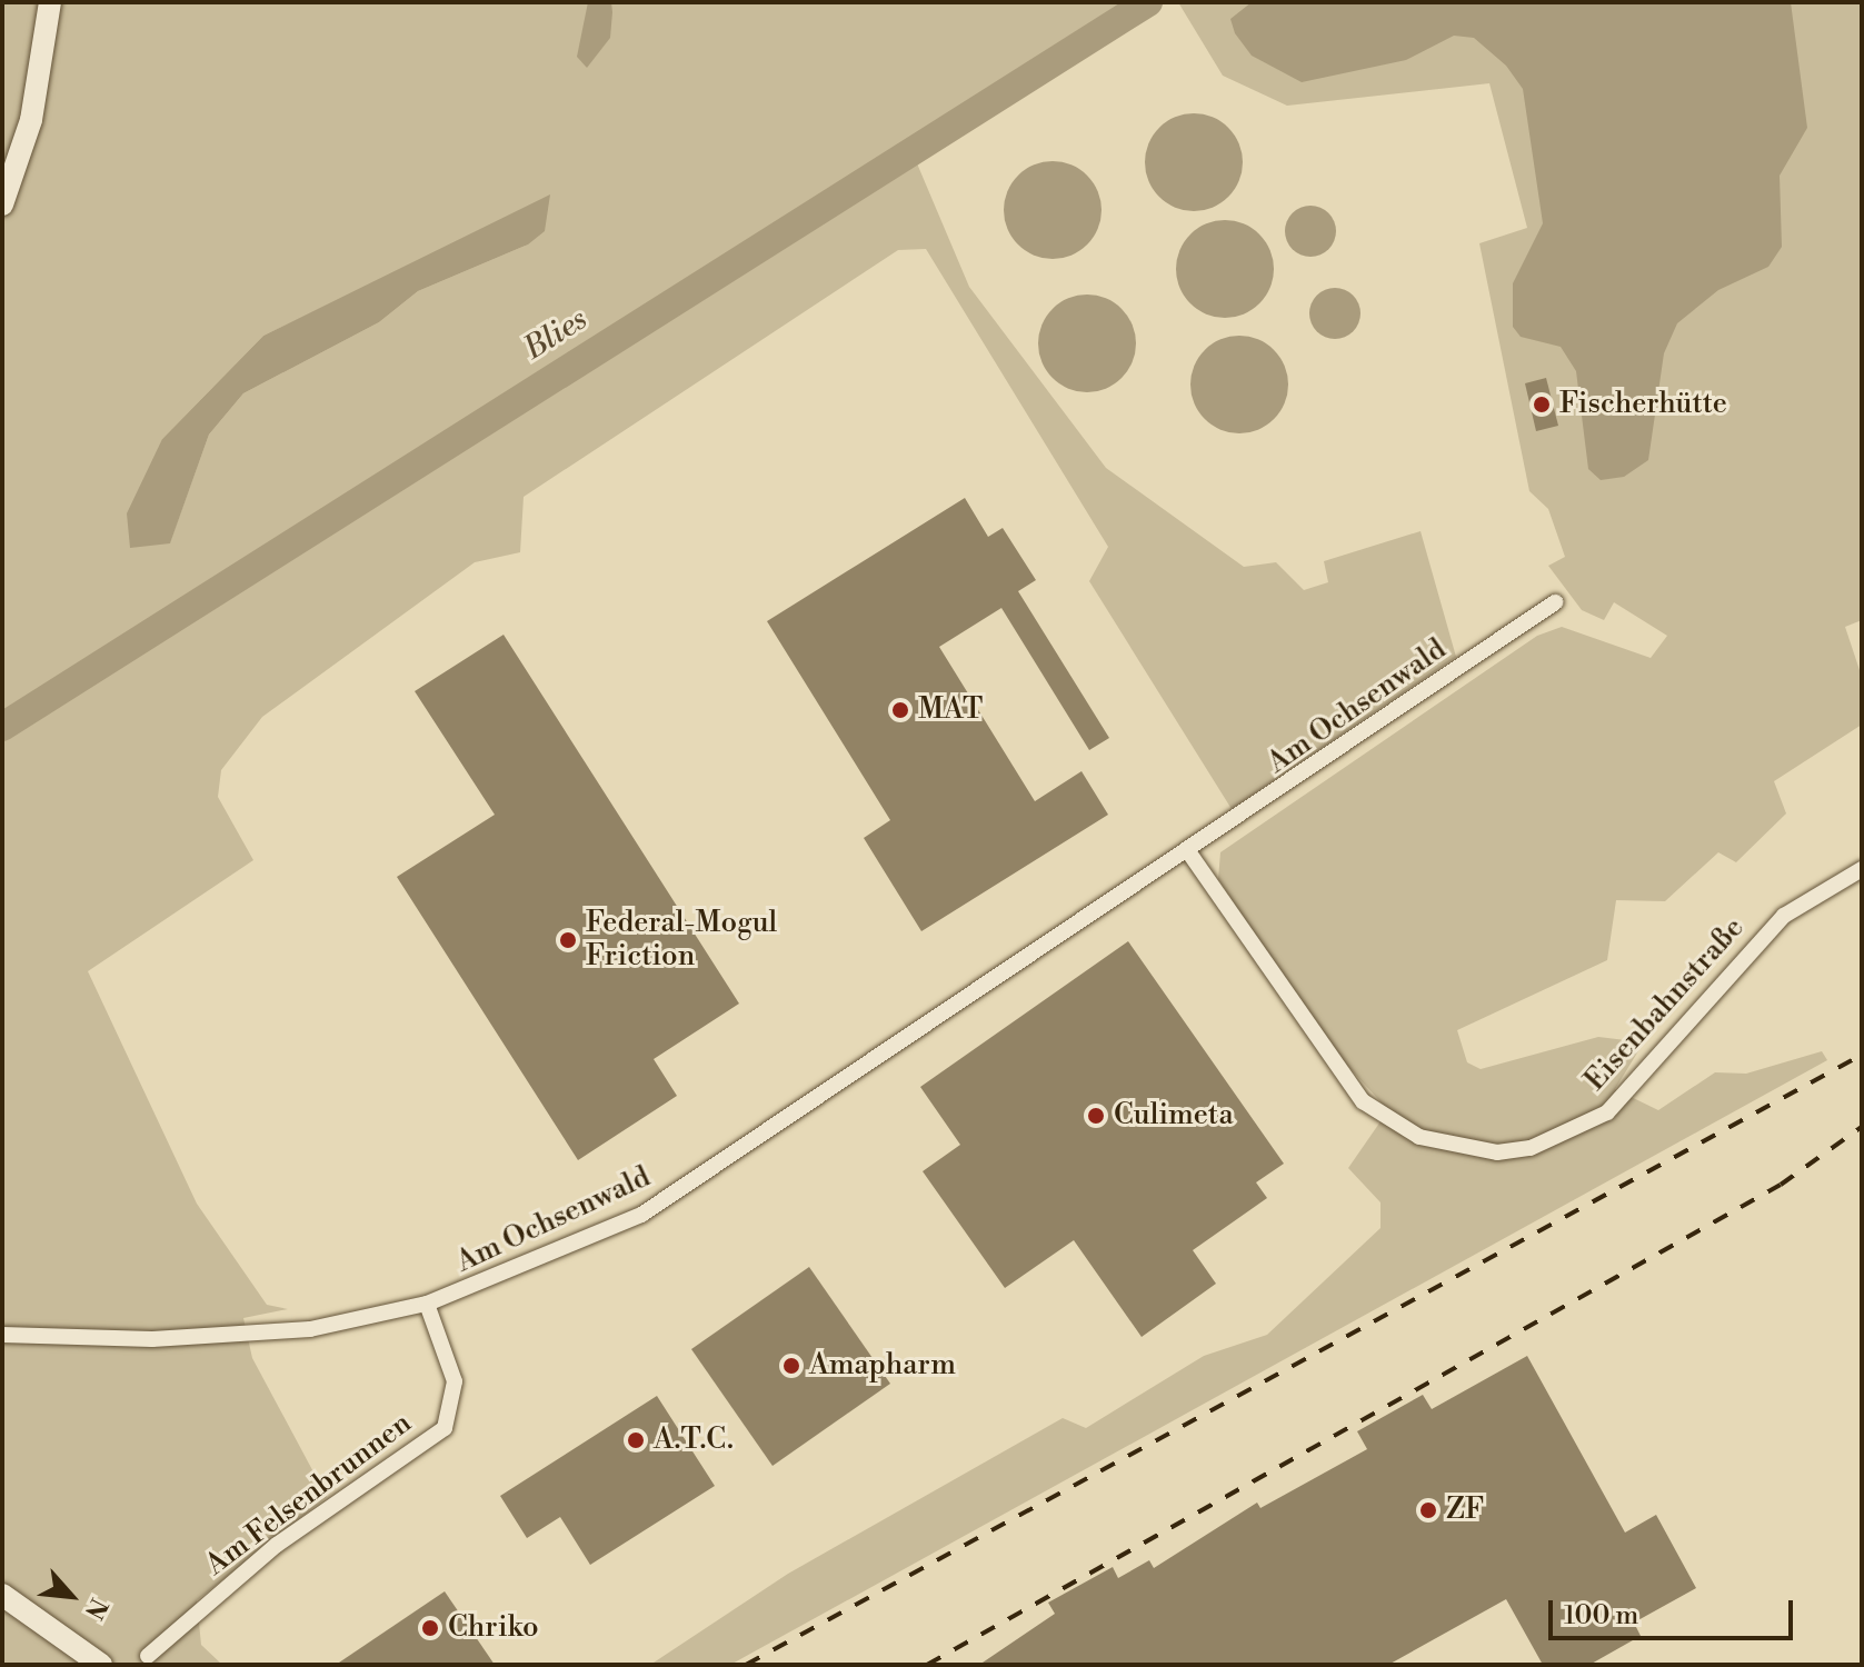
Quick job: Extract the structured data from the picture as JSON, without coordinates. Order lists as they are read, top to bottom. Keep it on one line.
{"streets":{"street":["Am Ochsenwald","Eisenbahnstraße","Am Felsenbrunnen"]},"crossings":[["Am Ochsenwald","Eisenbahnstraße"],["Am Ochsenwald","Am Felsenbrunnen"]],"water":["Blies"],"places":["Fischerhütte","MAT","Federal-Mogul Friction","Culimeta","Amapharm","A.T.C.","ZF","Chriko"],"scale_bar":"100 m","north":"bottom right"}
